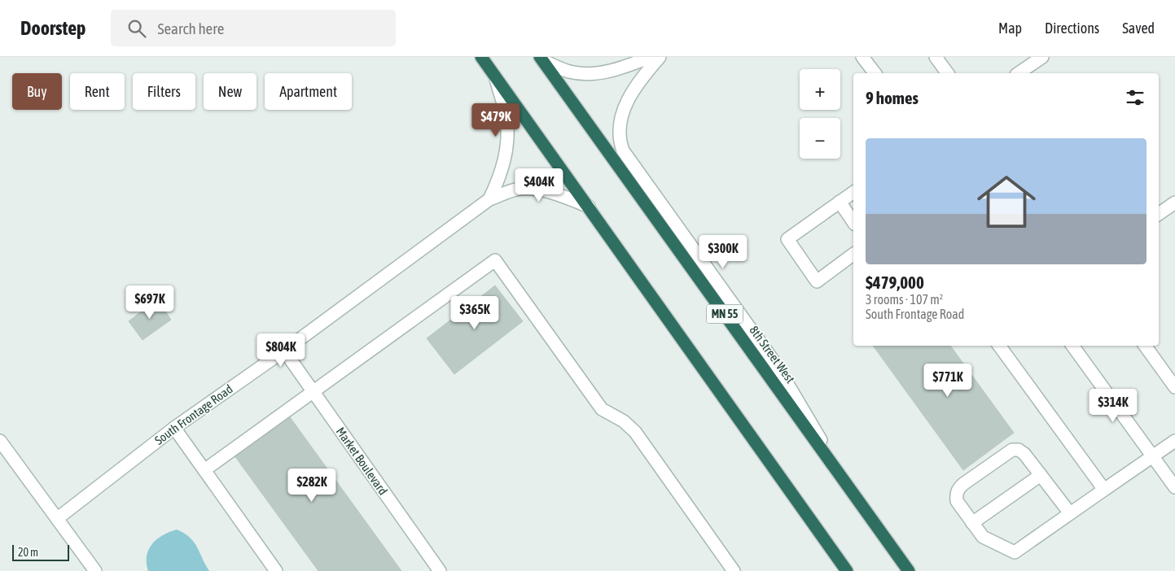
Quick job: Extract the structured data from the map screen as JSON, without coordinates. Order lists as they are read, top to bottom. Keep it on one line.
{"streets":{"highway":["MN 55","8th Street West"],"street":["South Frontage Road","Market Boulevard"]},"crossings":[["South Frontage Road","Market Boulevard"]],"scale_bar":"20 m","page":{"header":"Doorstep","search":"Search here","nav":["Map","Directions","Saved"],"map_buttons":["+","−"],"chip":["Buy","Rent","Filters","New","Apartment"],"heading":"9 homes","price":["$479K","$404K","$300K","$697K","$365K","$804K","$771K","$314K","$282K"],"list":[{"name":"$479,000","note":"3 rooms · 107 m² · South Frontage Road"}],"scale":"20 m"}}
